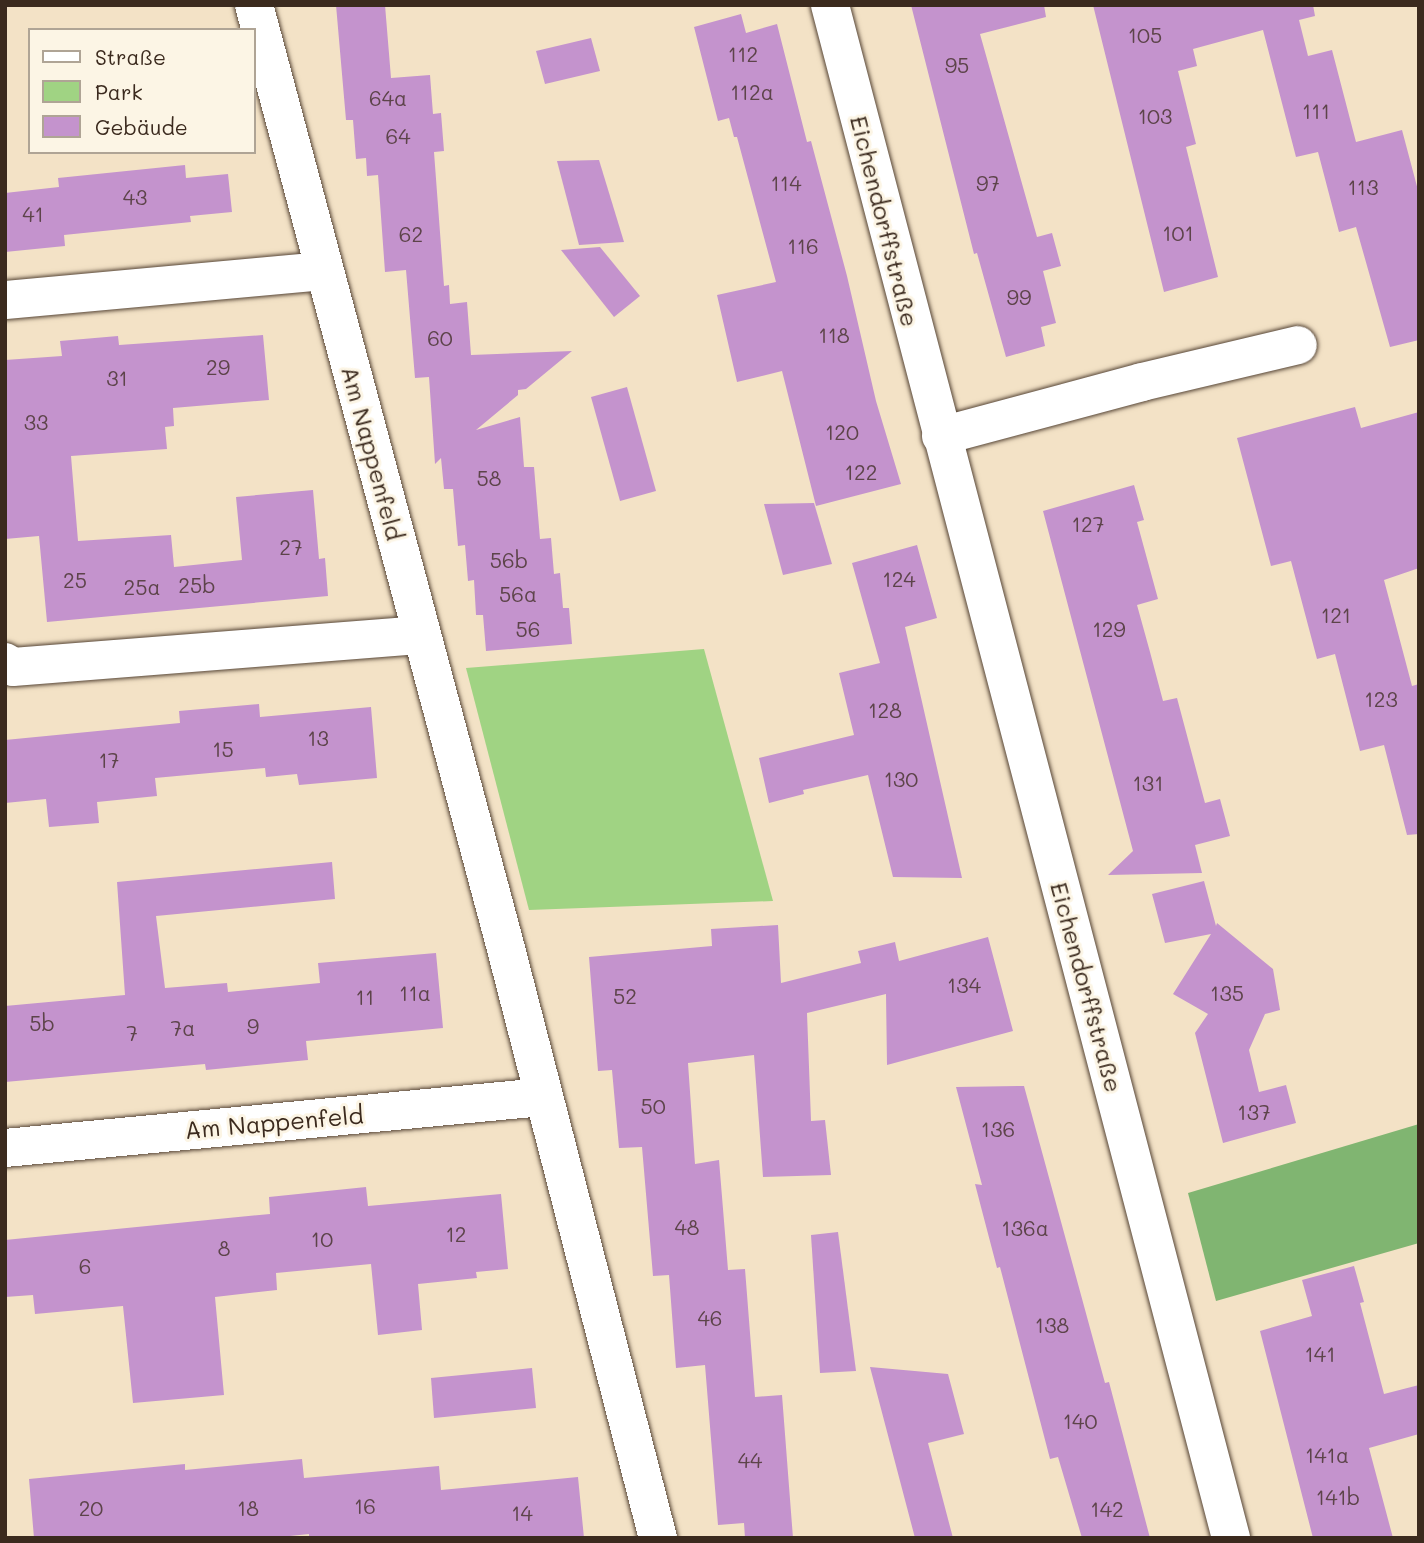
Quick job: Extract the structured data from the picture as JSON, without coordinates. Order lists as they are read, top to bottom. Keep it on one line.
{"streets":{"street":["Eichendorffstraße","Am Nappenfeld"]},"house_numbers":["105","112","95","112a","64a","111","103","64","114","97","113","43","41","101","62","116","99","118","60","29","31","33","120","122","58","127","27","56b","124","25","25b","25a","56a","121","56","129","123","128","13","15","17","130","131","134","11a","135","52","11","5b","9","7a","7","50","137","136","48","136a","12","10","8","6","46","138","141","140","141a","44","141b","16","20","18","142","14"],"legend":["Straße","Park","Gebäude"]}
